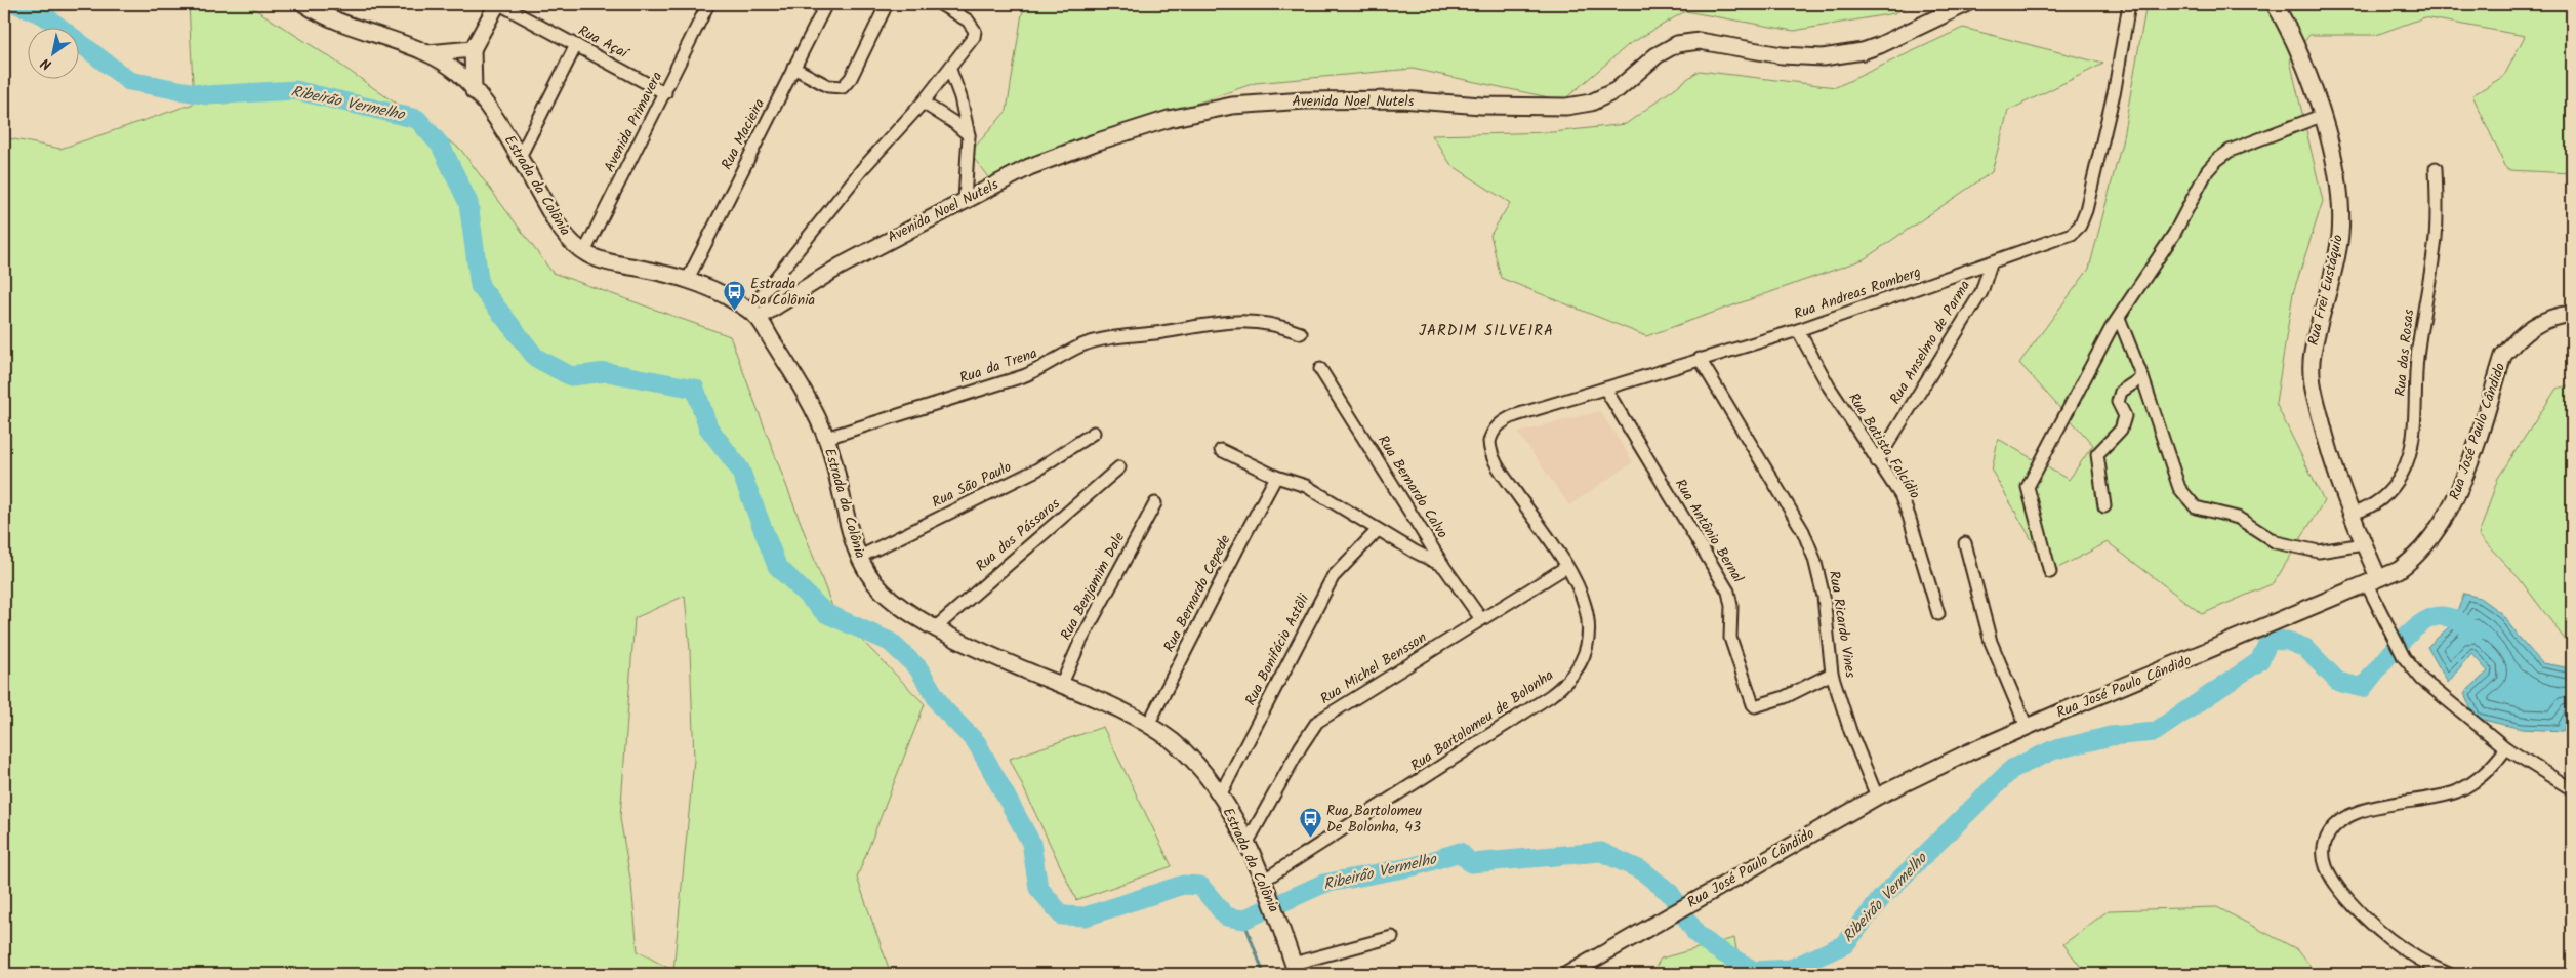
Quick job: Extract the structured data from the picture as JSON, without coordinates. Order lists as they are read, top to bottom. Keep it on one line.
{"streets":{"street":["Rua Açaí","Avenida Noel Nutels","Avenida Primavera","Rua Macieira","Estrada da Colônia","Rua Frei Eustáquio","Rua Andreas Romberg","Rua Anselmo de Parma","Rua das Rosas","Rua da Trena","Rua José Paulo Cândido","Rua Batista Falcídio","Rua São Paulo","Rua Bernardo Calvo","Rua Antônio Bernal","Rua dos Pássaros","Rua Benjamim Dale","Rua Bernardo Cepede","Rua Ricardo Vines","Rua Bonifácio Astôli","Rua Michel Bensson","Rua Bartolomeu de Bolonha"]},"crossings":[["Rua Açaí","Avenida Primavera"],["Avenida Noel Nutels","Estrada da Colônia"],["Avenida Primavera","Estrada da Colônia"],["Rua Macieira","Estrada da Colônia"],["Estrada da Colônia","Rua da Trena"],["Estrada da Colônia","Rua São Paulo"],["Estrada da Colônia","Rua dos Pássaros"],["Estrada da Colônia","Rua Benjamim Dale"],["Estrada da Colônia","Rua Bernardo Cepede"],["Estrada da Colônia","Rua Bonifácio Astôli"],["Estrada da Colônia","Rua Michel Bensson"],["Estrada da Colônia","Rua Bartolomeu de Bolonha"],["Rua Frei Eustáquio","Rua das Rosas"],["Rua Frei Eustáquio","Rua José Paulo Cândido"],["Rua Andreas Romberg","Rua Anselmo de Parma"],["Rua Andreas Romberg","Rua Batista Falcídio"],["Rua Andreas Romberg","Rua Antônio Bernal"],["Rua Andreas Romberg","Rua Ricardo Vines"],["Rua Andreas Romberg","Rua Bartolomeu de Bolonha"],["Rua Anselmo de Parma","Rua Batista Falcídio"],["Rua José Paulo Cândido","Rua Ricardo Vines"],["Rua Bernardo Calvo","Rua Michel Bensson"],["Rua Antônio Bernal","Rua Ricardo Vines"],["Rua Michel Bensson","Rua Bartolomeu de Bolonha"]],"districts":["JARDIM SILVEIRA"],"water":["Ribeirão Vermelho"],"places":{"bus stop":["Estrada Da Colônia","Rua Bartolomeu De Bolonha, 43"]},"north":"bottom left"}
